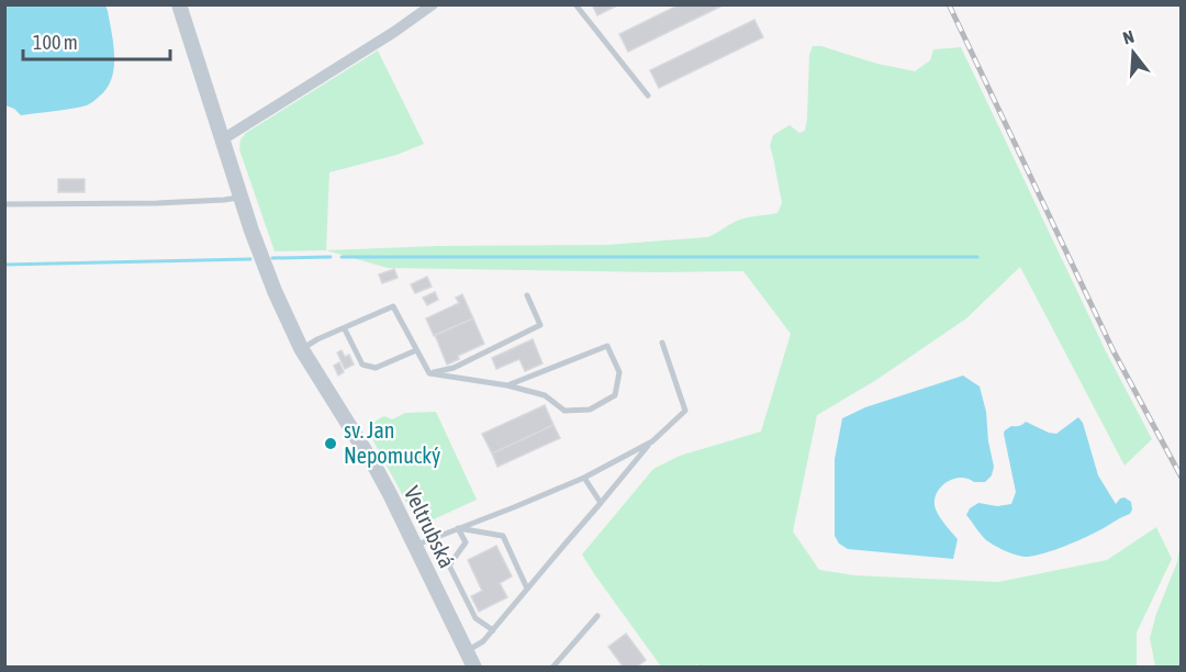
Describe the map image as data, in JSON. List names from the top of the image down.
{
  "streets": {
    "street": ["Veltrubská"]
  },
  "places": ["sv. Jan Nepomucký"],
  "scale_bar": "100 m",
  "north": "top"
}
